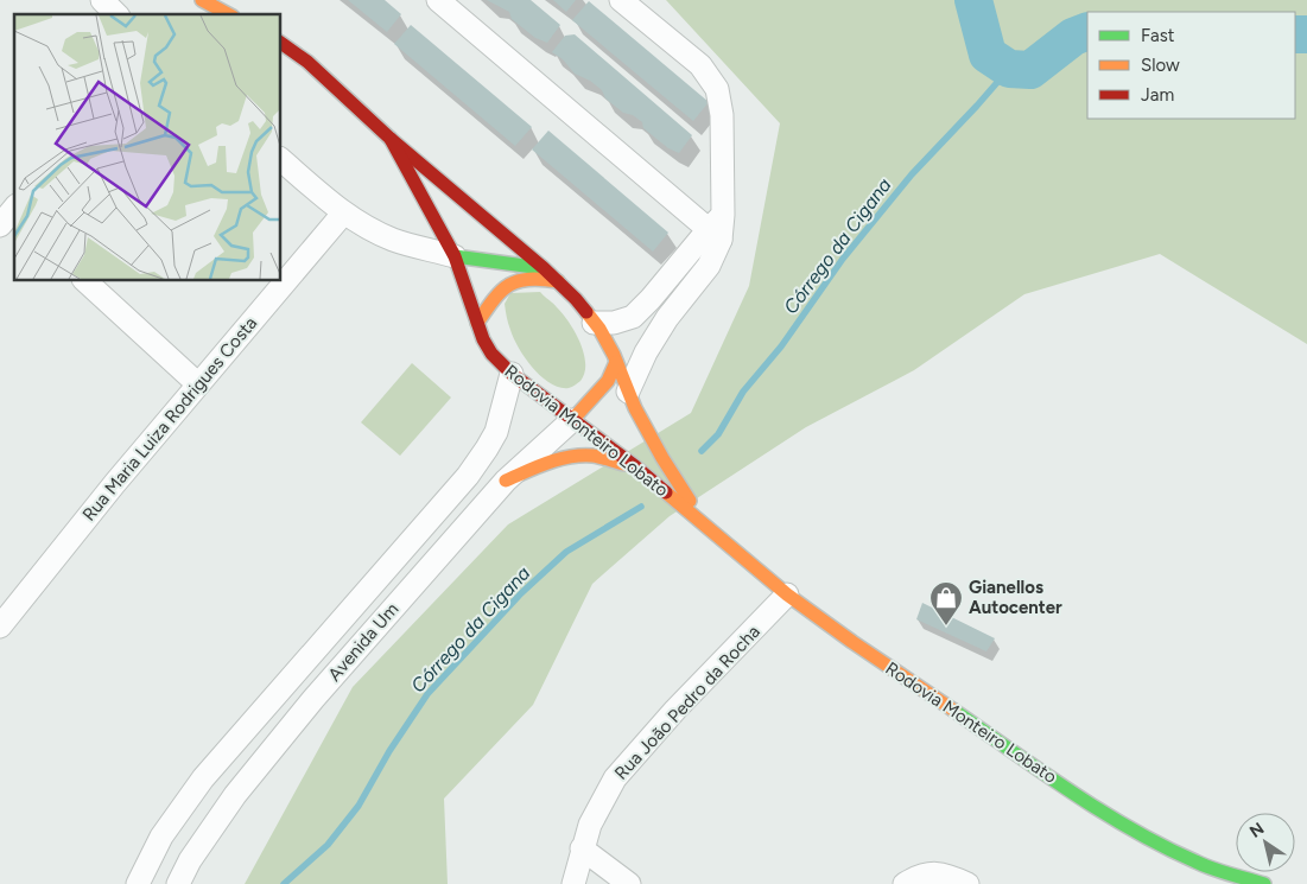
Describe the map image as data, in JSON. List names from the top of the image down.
{
  "streets": {
    "main road": ["Rodovia Monteiro Lobato"],
    "street": ["Rua Maria Luiza Rodrigues Costa", "Avenida Um", "Rua João Pedro da Rocha"]
  },
  "crossings": [
    ["Rodovia Monteiro Lobato", "Avenida Um"],
    ["Rodovia Monteiro Lobato", "Rua João Pedro da Rocha"]
  ],
  "water": ["Córrego da Cigana"],
  "places": {
    "shop": ["Gianellos Autocenter"]
  },
  "legend": ["Fast", "Slow", "Jam"],
  "north": "top left"
}
